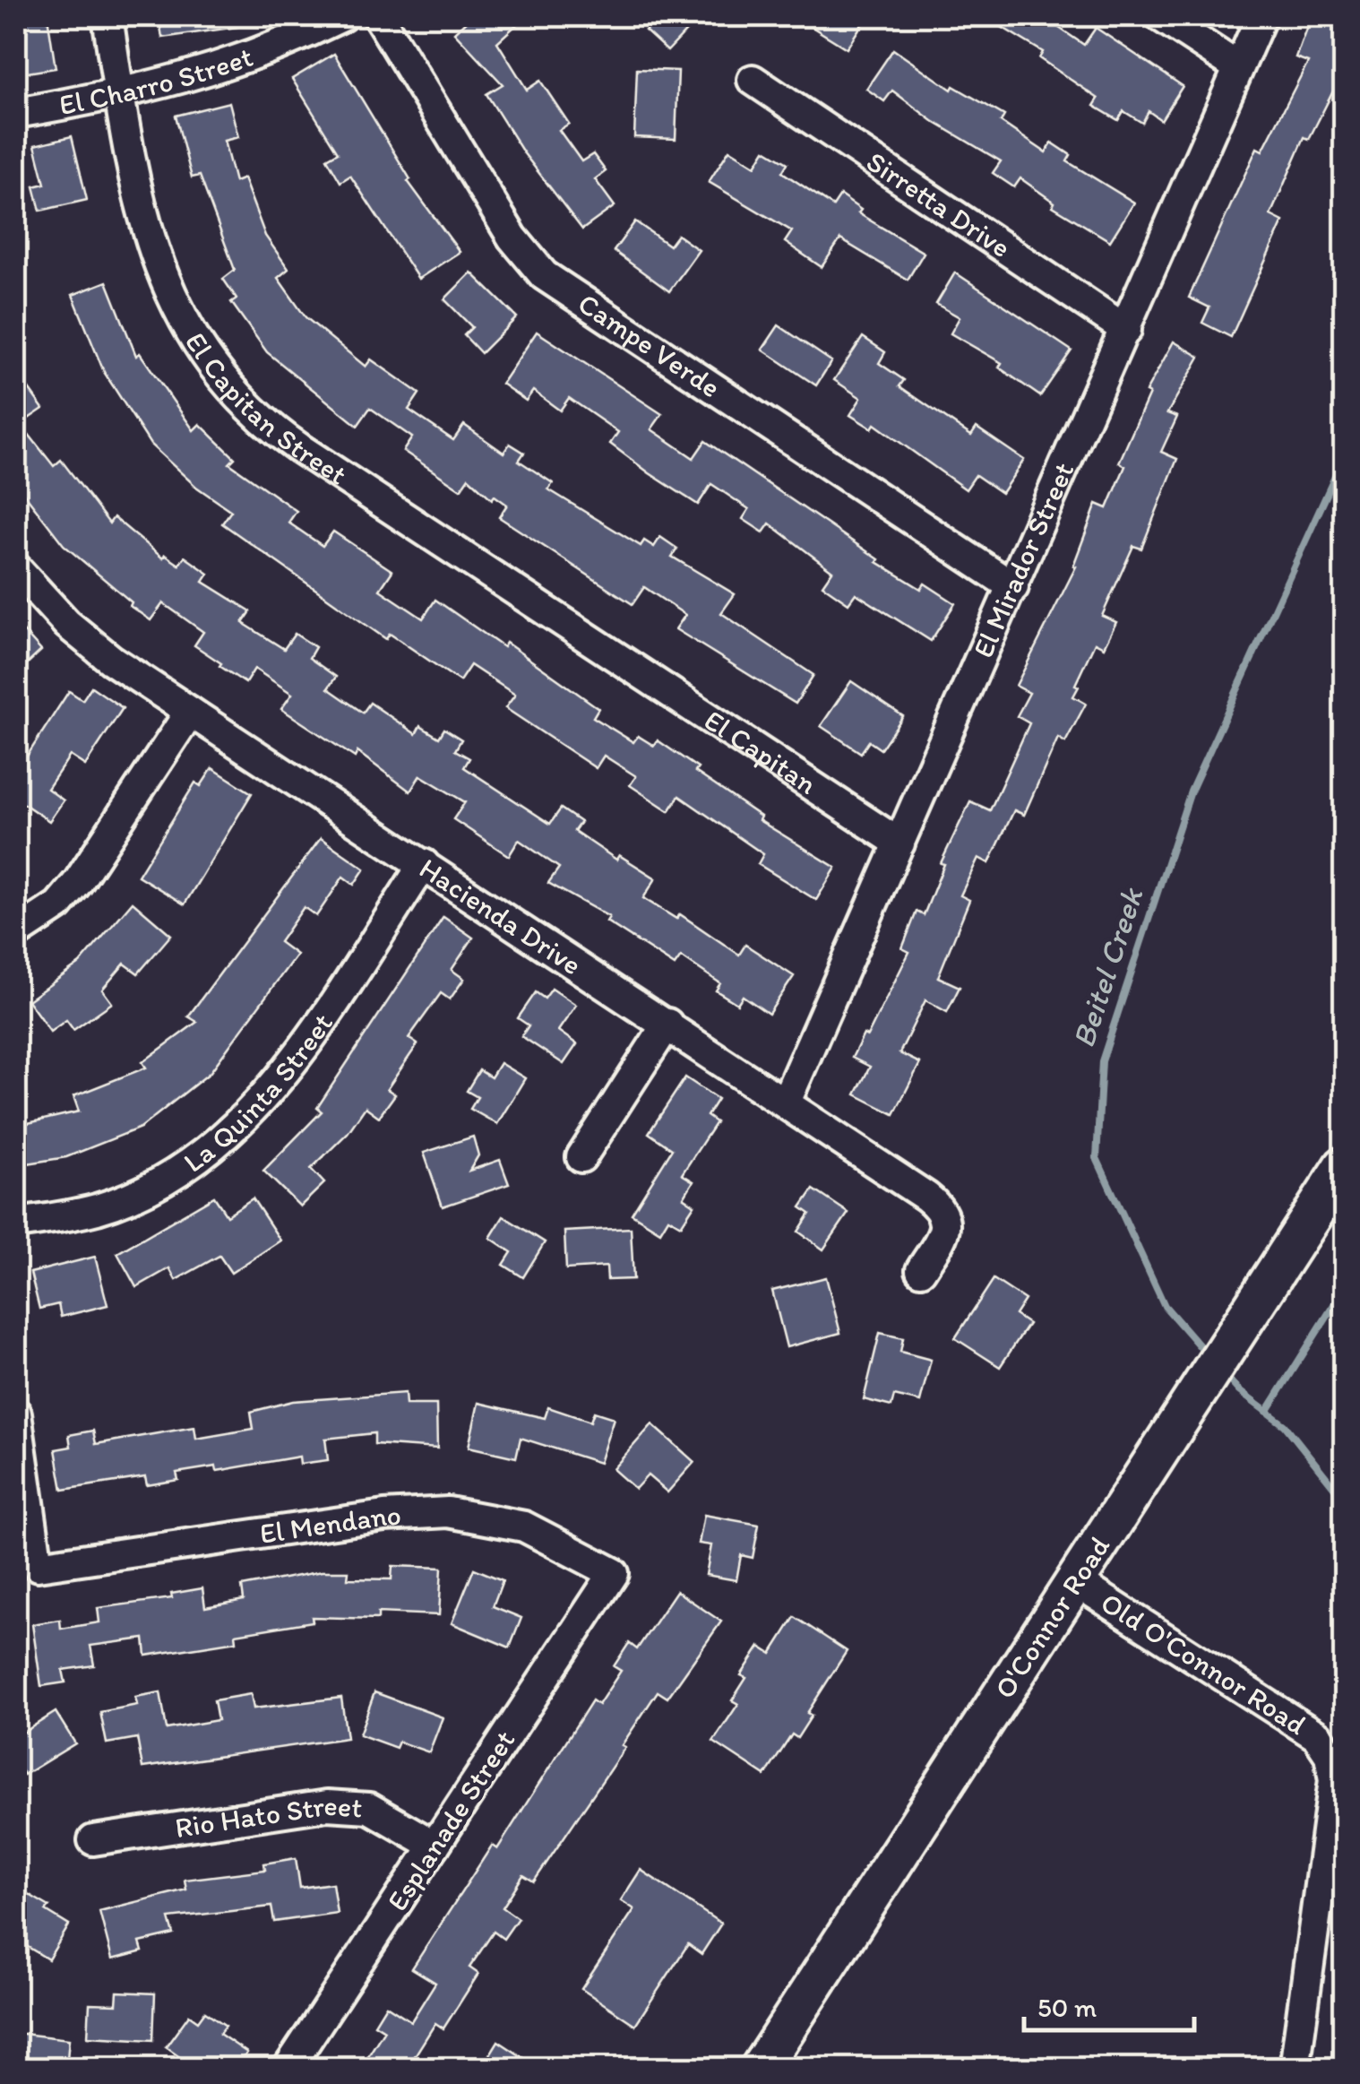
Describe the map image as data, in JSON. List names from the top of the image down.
{
  "streets": {
    "main road": ["O'Connor Road"],
    "street": [
      "El Charro Street",
      "Sirretta Drive",
      "Campe Verde",
      "El Capitan Street",
      "El Mirador Street",
      "El Capitan",
      "Hacienda Drive",
      "La Quinta Street",
      "El Mendano",
      "Old O'Connor Road",
      "Rio Hato Street",
      "Esplanade Street"
    ]
  },
  "crossings": [
    ["El Charro Street", "El Capitan Street"],
    ["Sirretta Drive", "El Mirador Street"],
    ["Campe Verde", "El Mirador Street"],
    ["El Capitan Street", "El Capitan"],
    ["El Mirador Street", "El Capitan"],
    ["El Mirador Street", "Hacienda Drive"],
    ["Hacienda Drive", "La Quinta Street"],
    ["El Mendano", "Esplanade Street"],
    ["O'Connor Road", "Old O'Connor Road"],
    ["Rio Hato Street", "Esplanade Street"]
  ],
  "water": ["Beitel Creek"],
  "scale_bar": "50 m"
}
